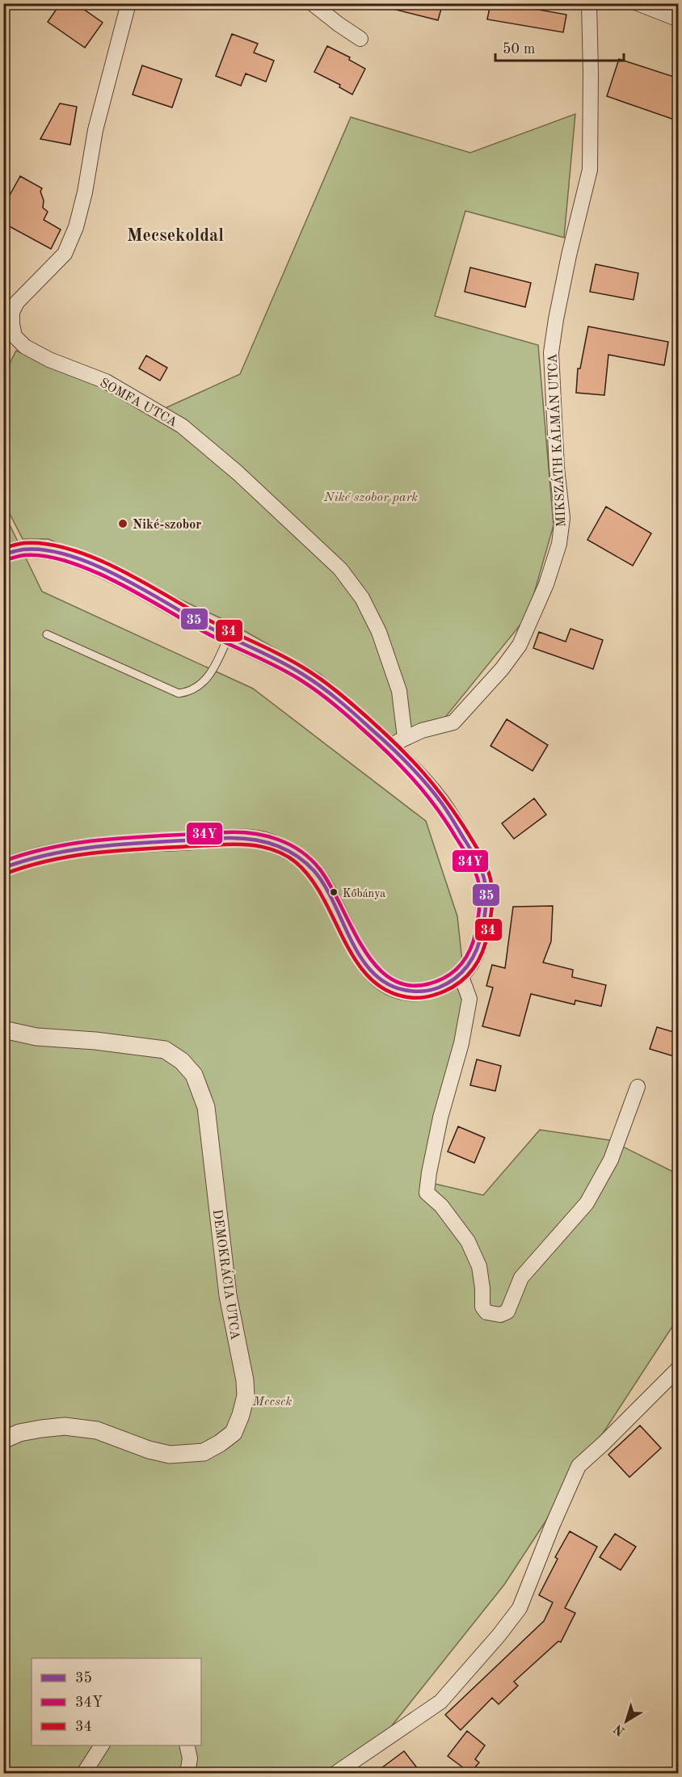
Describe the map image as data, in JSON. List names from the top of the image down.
{
  "streets": {
    "street": ["SOMFA UTCA", "MIKSZÁTH KÁLMÁN UTCA", "DEMOKRÁCIA UTCA"]
  },
  "crossings": [
    ["SOMFA UTCA", "MIKSZÁTH KÁLMÁN UTCA"]
  ],
  "districts": ["Mecsekoldal"],
  "parks": ["Niké szobor park", "Mecsek"],
  "places": ["Niké-szobor", "Kőbánya"],
  "lines": ["transit line 34", "transit line 35", "transit line 34Y"],
  "legend": ["35", "34Y", "34"],
  "scale_bar": "50 m",
  "north": "bottom left"
}
